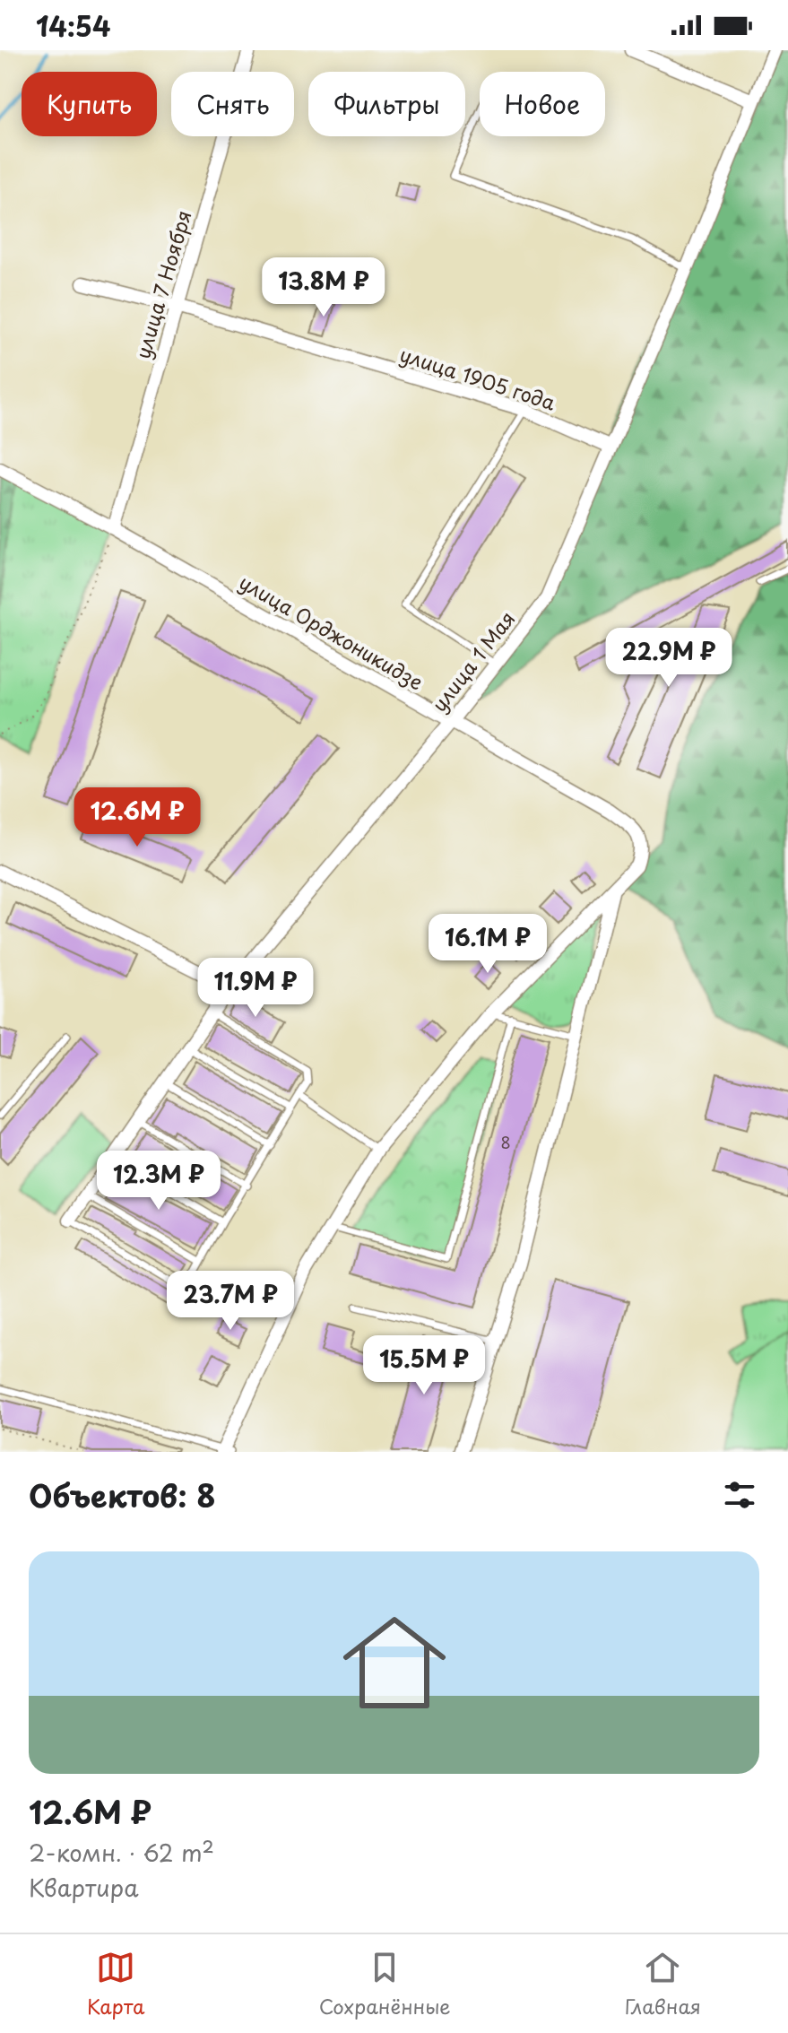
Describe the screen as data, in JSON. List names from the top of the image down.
{
  "streets": {
    "street": [
      "улица 7 Ноября",
      "улица 1905 года",
      "улица Орджоникидзе",
      "улица 1 Мая"
    ]
  },
  "crossings": [
    ["улица 7 Ноября", "улица 1905 года"],
    ["улица 7 Ноября", "улица Орджоникидзе"],
    ["улица 1905 года", "улица 1 Мая"],
    ["улица Орджоникидзе", "улица 1 Мая"]
  ],
  "house_numbers": ["8"],
  "page": {
    "status": "14:54",
    "chip": [
      "Купить",
      "Снять",
      "Фильтры",
      "Новое"
    ],
    "price": [
      "13.8M ₽",
      "22.9M ₽",
      "12.6M ₽",
      "16.1M ₽",
      "11.9M ₽",
      "12.3M ₽",
      "23.7M ₽",
      "15.5M ₽"
    ],
    "heading": "Объектов: 8",
    "list": [
      {
        "name": "12.6M ₽",
        "note": "2-комн. · 62 m² · Квартира"
      }
    ],
    "tabs": ["Карта", "Сохранённые", "Главная"]
  }
}
